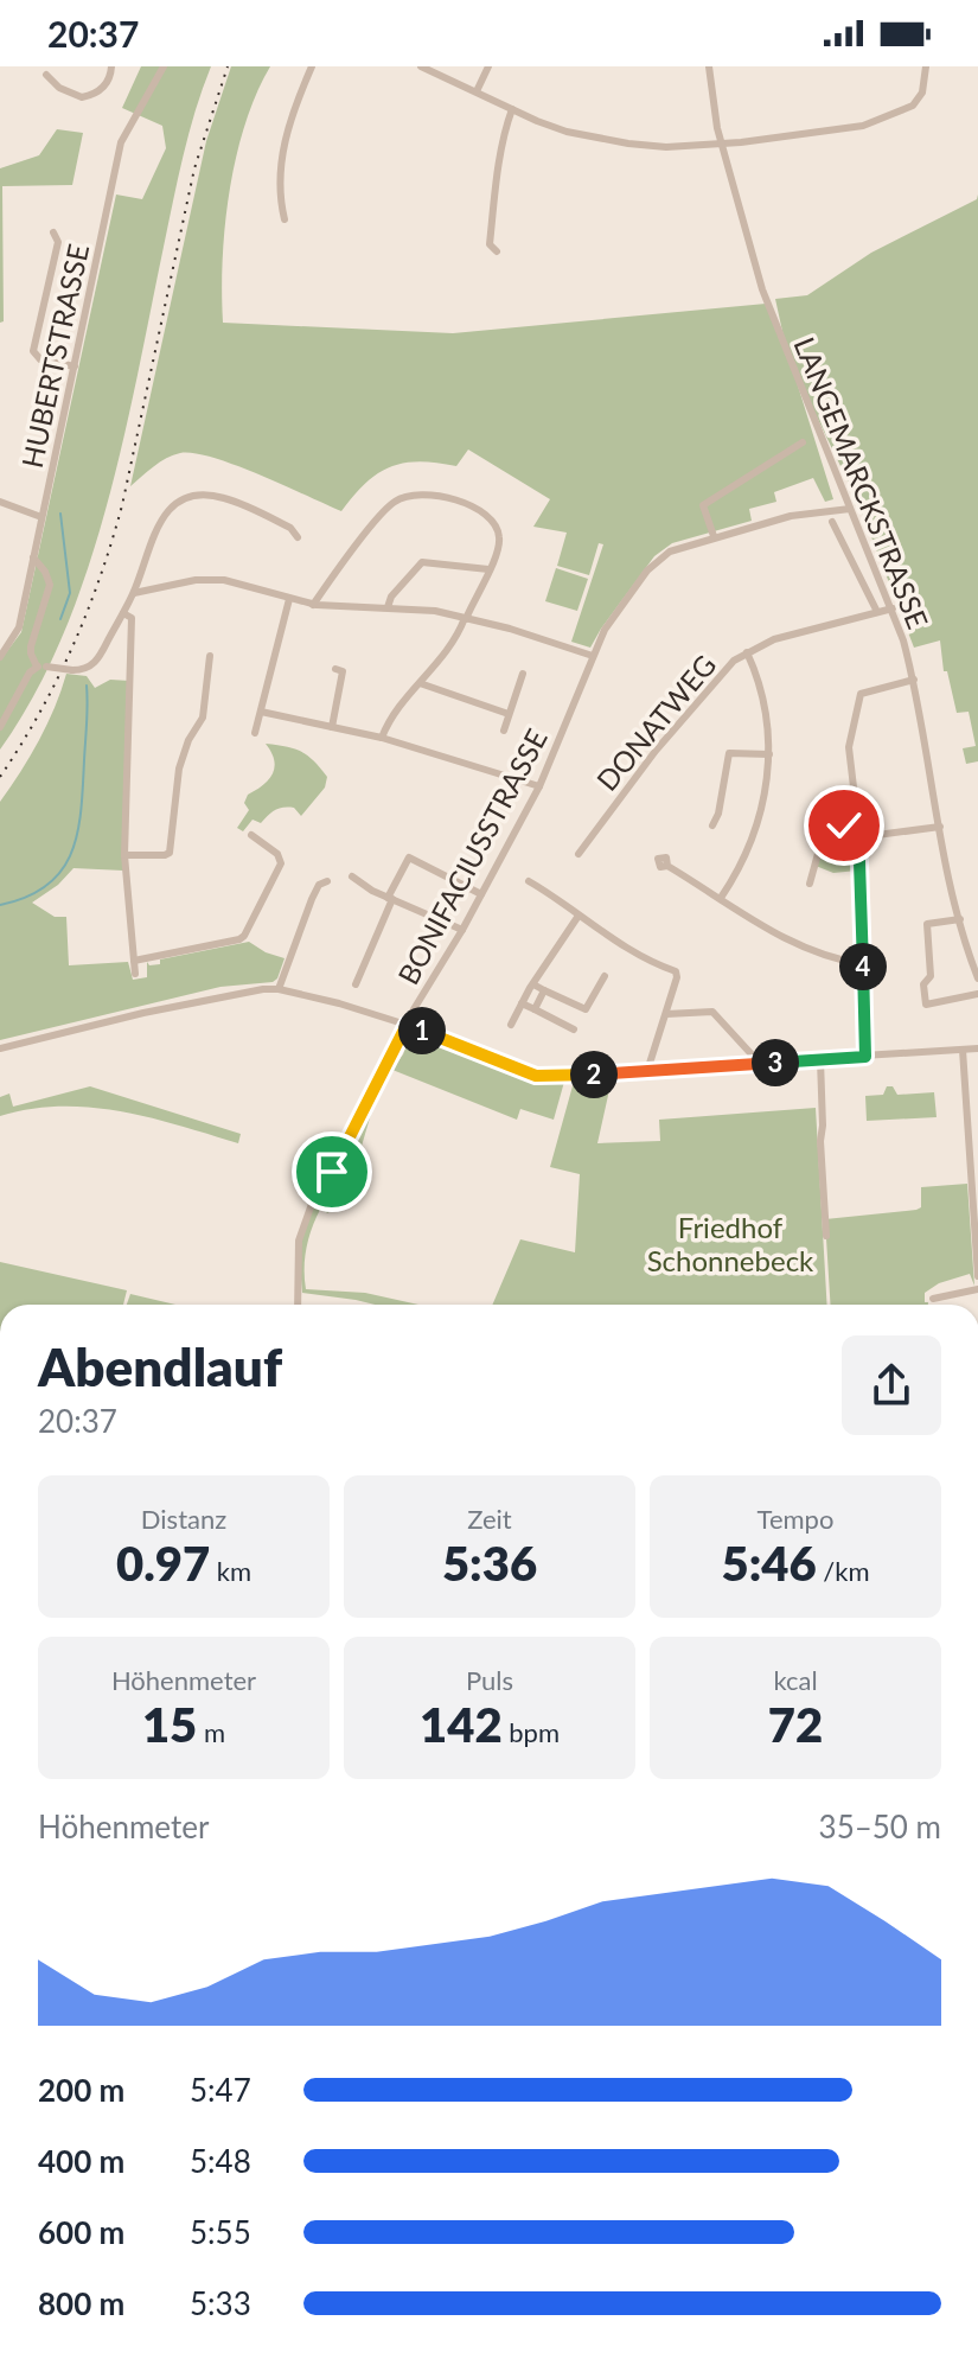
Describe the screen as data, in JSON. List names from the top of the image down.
{
  "streets": {
    "street": [
      "HUBERTSTRASSE",
      "LANGEMARCKSTRASSE",
      "DONATWEG",
      "BONIFACIUSSTRASSE"
    ]
  },
  "crossings": [
    ["LANGEMARCKSTRASSE", "DONATWEG"],
    ["LANGEMARCKSTRASSE", "BONIFACIUSSTRASSE"]
  ],
  "parks": ["Friedhof Schonnebeck"],
  "page": {
    "status": "20:37",
    "pins": [
      "4",
      "1",
      "3",
      "2"
    ],
    "heading": ["Abendlauf", "20:37"],
    "stats": [
      ["Distanz", "0.97 km"],
      ["Zeit", "5:36"],
      ["Tempo", "5:46 /km"],
      ["Höhenmeter", "15 m"],
      ["Puls", "142 bpm"],
      ["kcal", "72"]
    ],
    "chart": ["Höhenmeter", "35–50 m"],
    "list": [
      {
        "name": "200 m",
        "note": "5:47"
      },
      {
        "name": "400 m",
        "note": "5:48"
      },
      {
        "name": "600 m",
        "note": "5:55"
      },
      {
        "name": "800 m",
        "note": "5:33"
      }
    ]
  }
}
